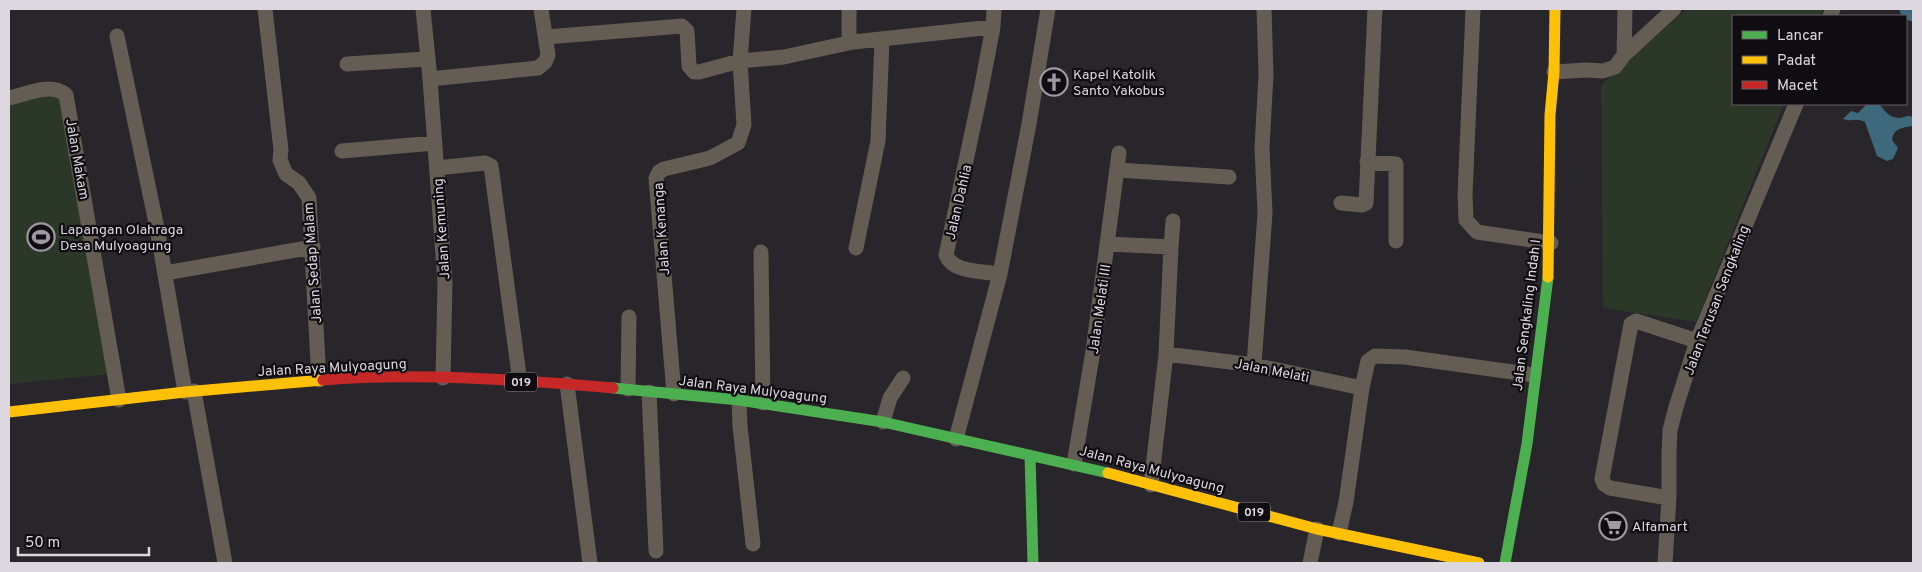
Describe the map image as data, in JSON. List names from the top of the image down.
{
  "streets": {
    "main road": ["Jalan Sengkaling Indah I", "Jalan Raya Mulyoagung", "019"],
    "street": [
      "Jalan Makam",
      "Jalan Dahlia",
      "Jalan Kemuning",
      "Jalan Kenanga",
      "Jalan Sedap Malam",
      "Jalan Terusan Sengkaling",
      "Jalan Melati III",
      "Jalan Melati"
    ]
  },
  "crossings": [
    ["Jalan Makam", "Jalan Raya Mulyoagung"],
    ["Jalan Kemuning", "Jalan Raya Mulyoagung"],
    ["Jalan Kenanga", "Jalan Raya Mulyoagung"],
    ["Jalan Sedap Malam", "Jalan Raya Mulyoagung"],
    ["Jalan Melati III", "Jalan Raya Mulyoagung"]
  ],
  "places": {
    "church": ["Kapel Katolik Santo Yakobus"],
    "sports": ["Lapangan Olahraga Desa Mulyoagung"],
    "supermarket": ["Alfamart"]
  },
  "legend": ["Lancar", "Padat", "Macet"],
  "scale_bar": "50 m"
}
